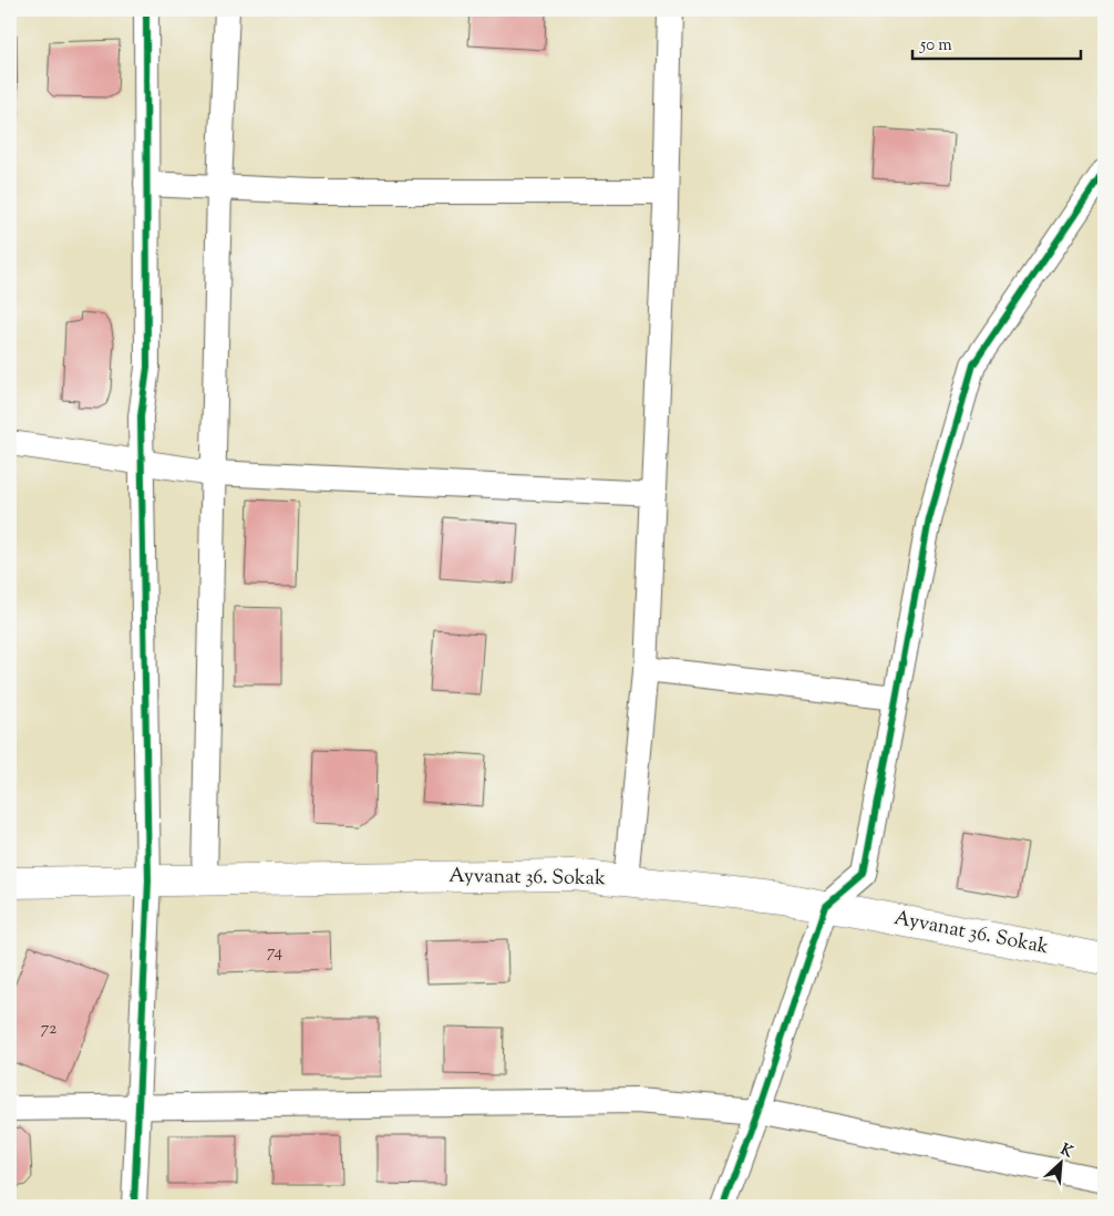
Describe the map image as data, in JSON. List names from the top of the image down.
{
  "streets": {
    "street": ["Ayvanat 36. Sokak"]
  },
  "house_numbers": ["74", "72"],
  "scale_bar": "50 m",
  "north": "top right"
}
